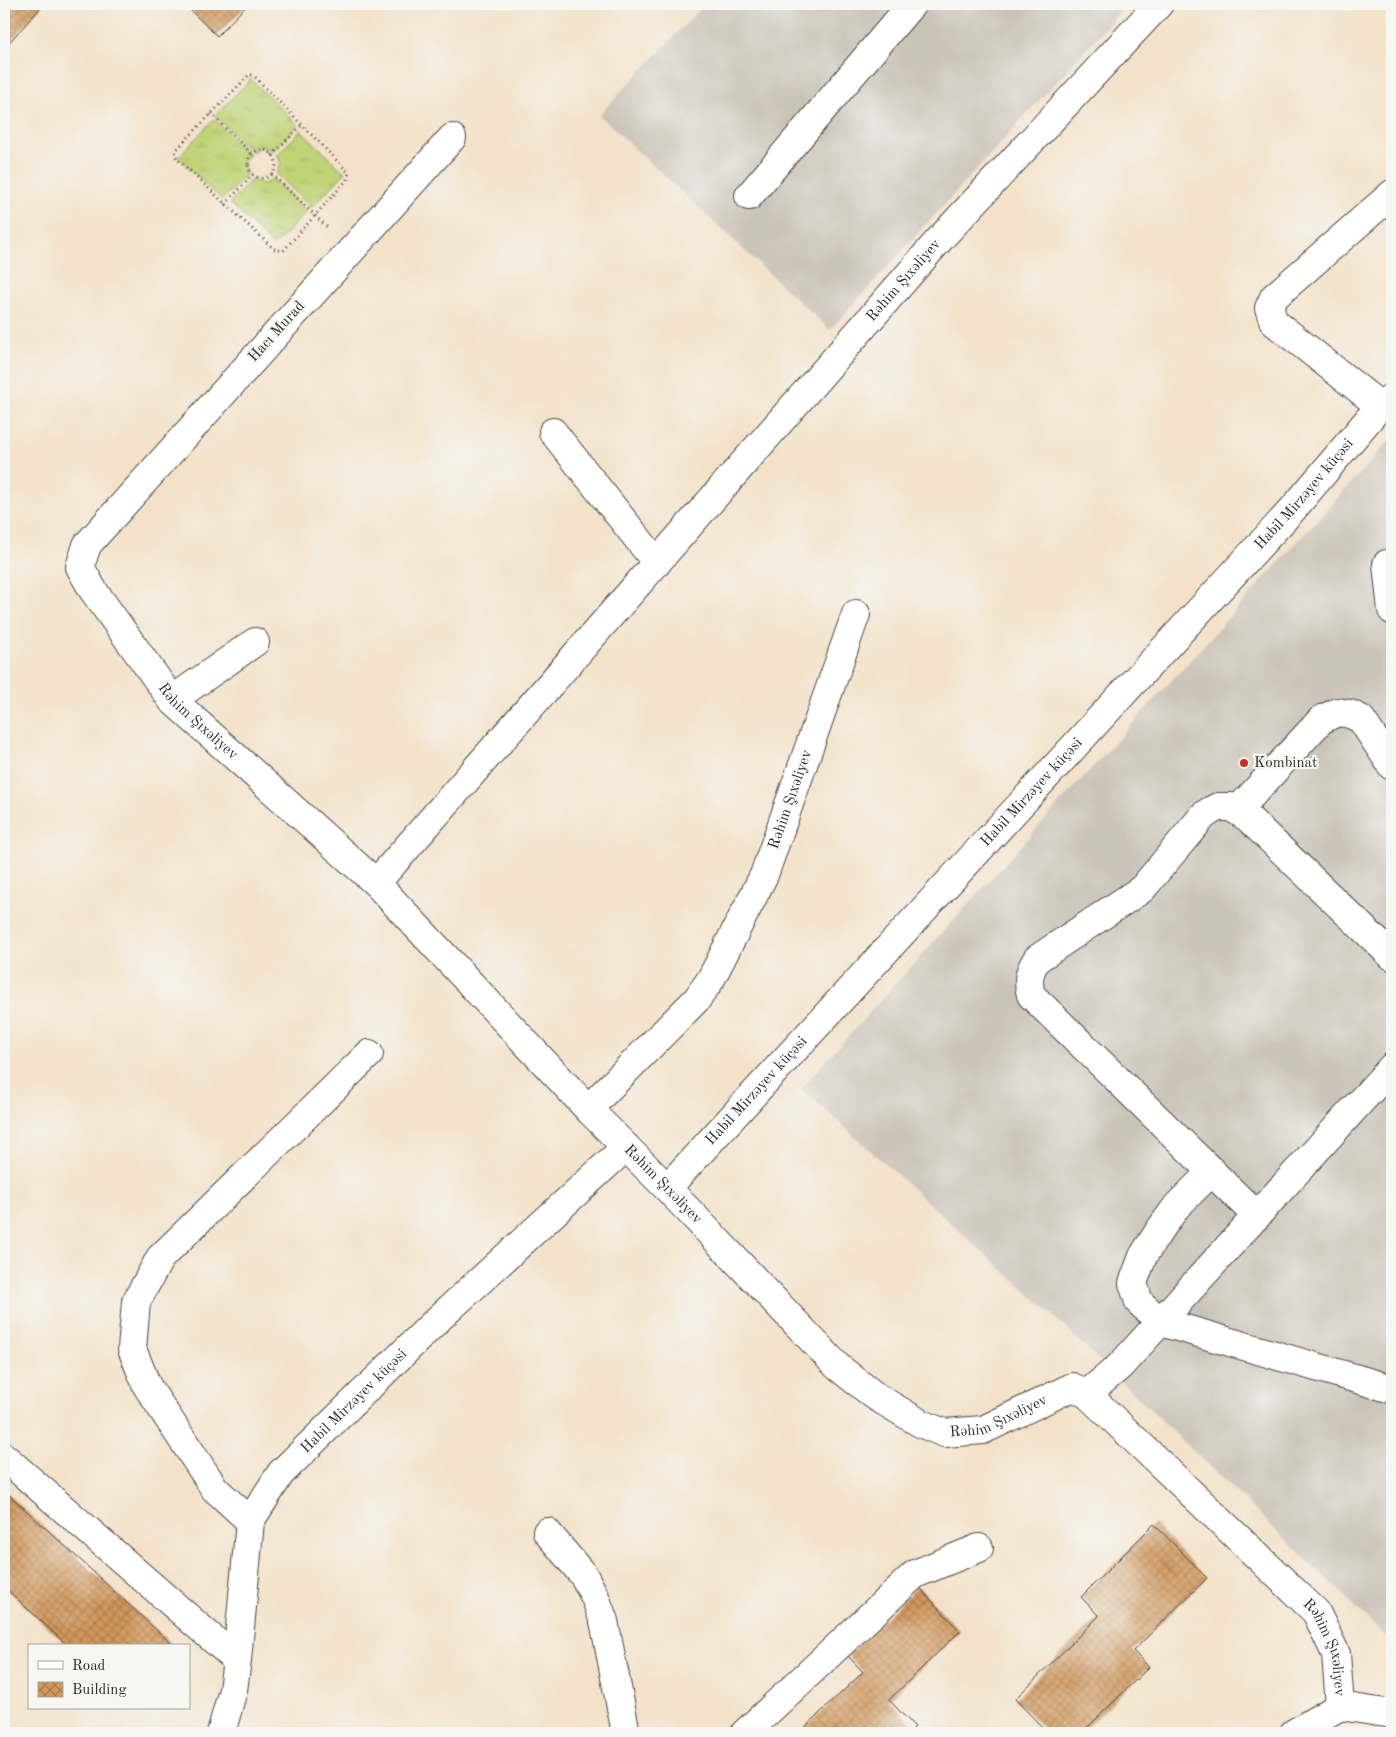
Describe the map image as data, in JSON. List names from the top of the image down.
{
  "streets": {
    "street": ["Rəhim Şıxəliyev", "Hacı Murad", "Habil Mirzəyev küçəsi"]
  },
  "crossings": [
    ["Rəhim Şıxəliyev", "Hacı Murad"],
    ["Rəhim Şıxəliyev", "Habil Mirzəyev küçəsi"]
  ],
  "places": ["Kombinat"],
  "legend": ["Road", "Building"]
}
